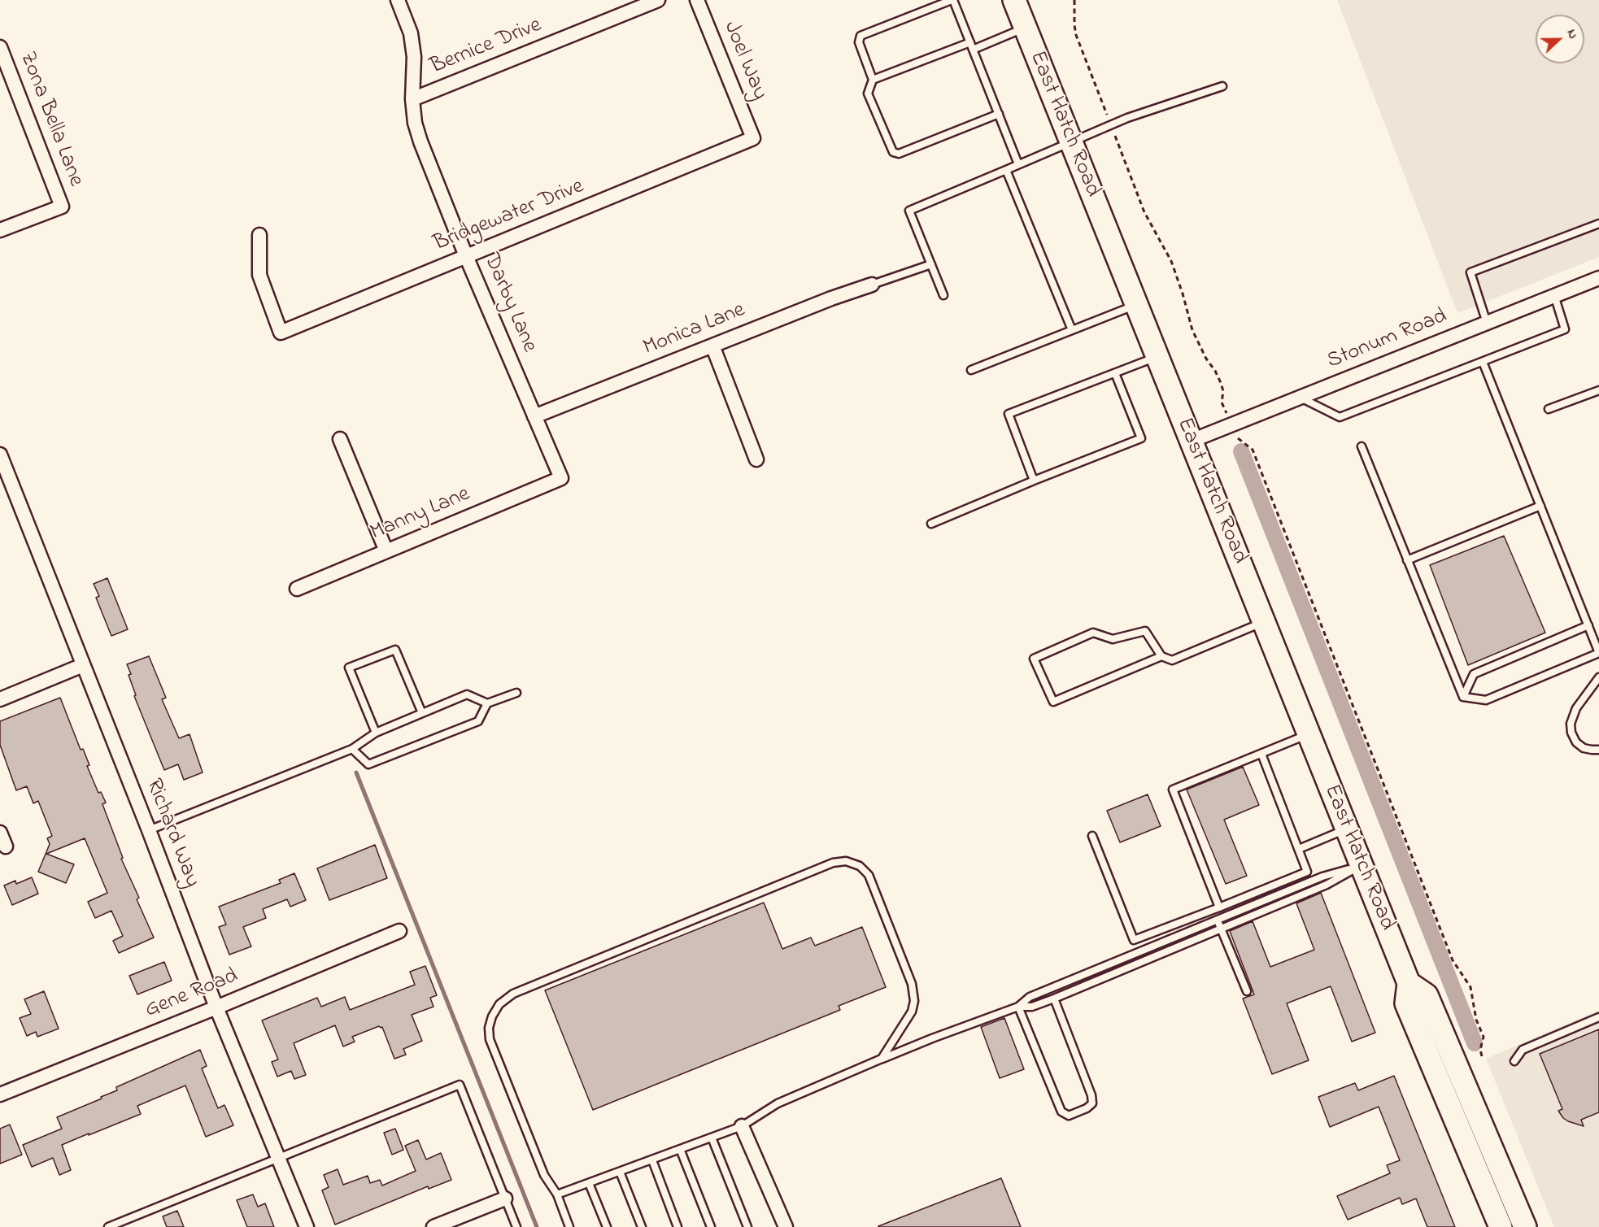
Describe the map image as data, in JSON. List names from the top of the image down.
{
  "streets": {
    "main road": ["East Hatch Road"],
    "street": [
      "Bernice Drive",
      "Joel Way",
      "Zona Bella Lane",
      "Bridgewater Drive",
      "Darby Lane",
      "Monica Lane",
      "Stonum Road",
      "Manny Lane",
      "Richard Way",
      "Gene Road"
    ]
  },
  "crossings": [
    ["Bernice Drive", "Darby Lane"],
    ["Joel Way", "Bridgewater Drive"],
    ["East Hatch Road", "Stonum Road"],
    ["Bridgewater Drive", "Darby Lane"],
    ["Darby Lane", "Monica Lane"],
    ["Darby Lane", "Manny Lane"],
    ["Richard Way", "Gene Road"]
  ],
  "north": "right"
}
